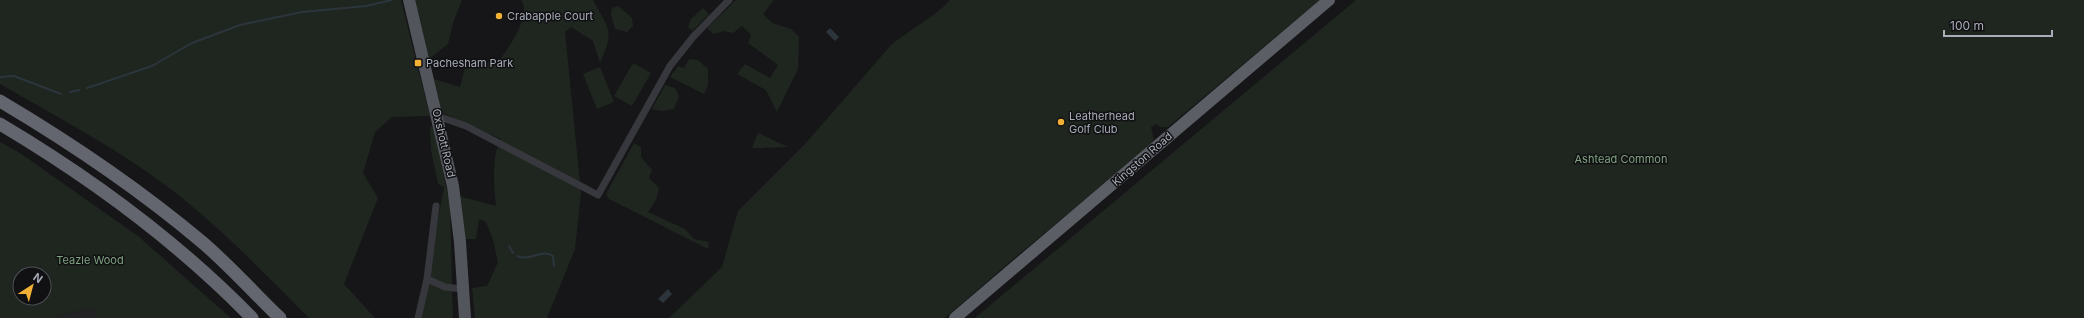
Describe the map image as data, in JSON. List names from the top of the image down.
{
  "streets": {
    "highway": ["Kingston Road"],
    "main road": ["Oxshott Road"]
  },
  "parks": ["Ashtead Common", "Teazle Wood"],
  "places": {
    "other": ["Crabapple Court", "Leatherhead Golf Club"],
    "transit": ["Pachesham Park"]
  },
  "scale_bar": "100 m",
  "north": "top right"
}
